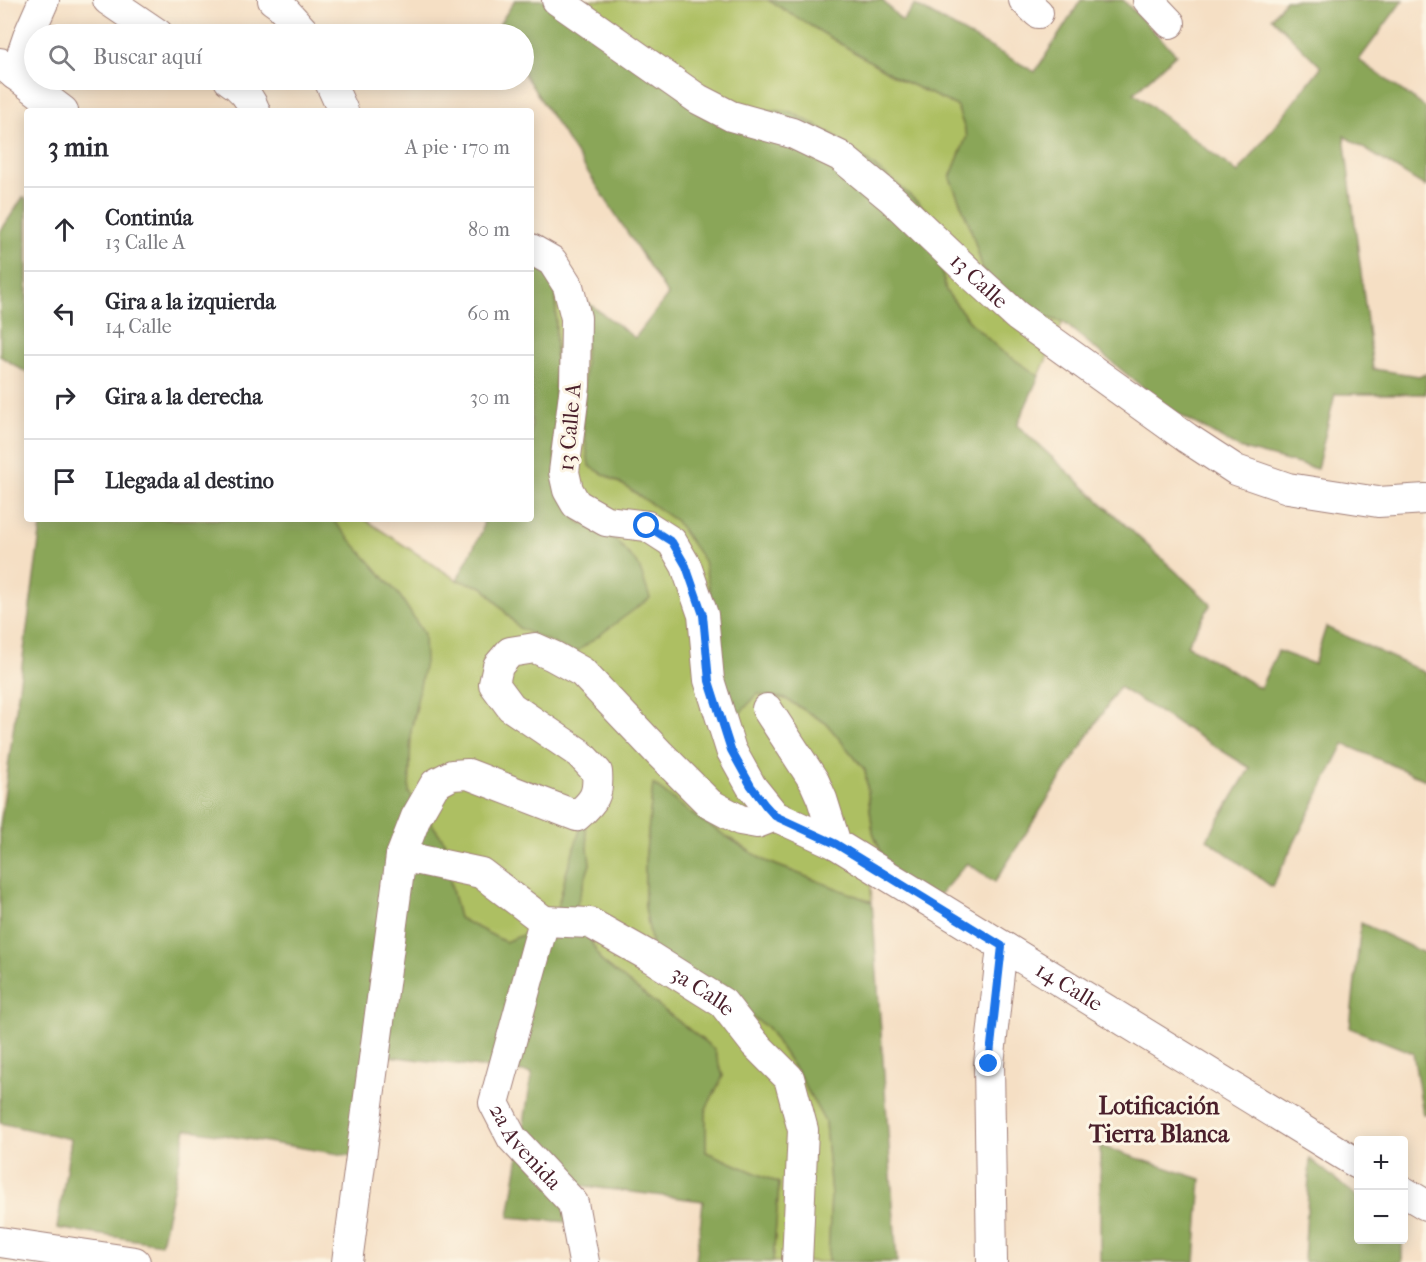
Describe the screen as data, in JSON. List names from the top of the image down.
{
  "streets": {
    "street": [
      "13 Calle",
      "13 Calle A",
      "14 Calle",
      "3a Calle",
      "2a Avenida"
    ]
  },
  "crossings": [
    ["13 Calle A", "14 Calle"],
    ["3a Calle", "2a Avenida"]
  ],
  "districts": ["Lotificación Tierra Blanca"],
  "page": {
    "search": "Buscar aquí",
    "heading": ["3 min", "A pie · 170 m"],
    "list": [
      ["Continúa", "13 Calle A", "80 m"],
      ["Gira a la izquierda", "14 Calle", "60 m"],
      ["Gira a la derecha", "30 m"],
      "Llegada al destino"
    ],
    "map_buttons": ["+", "−"]
  }
}
